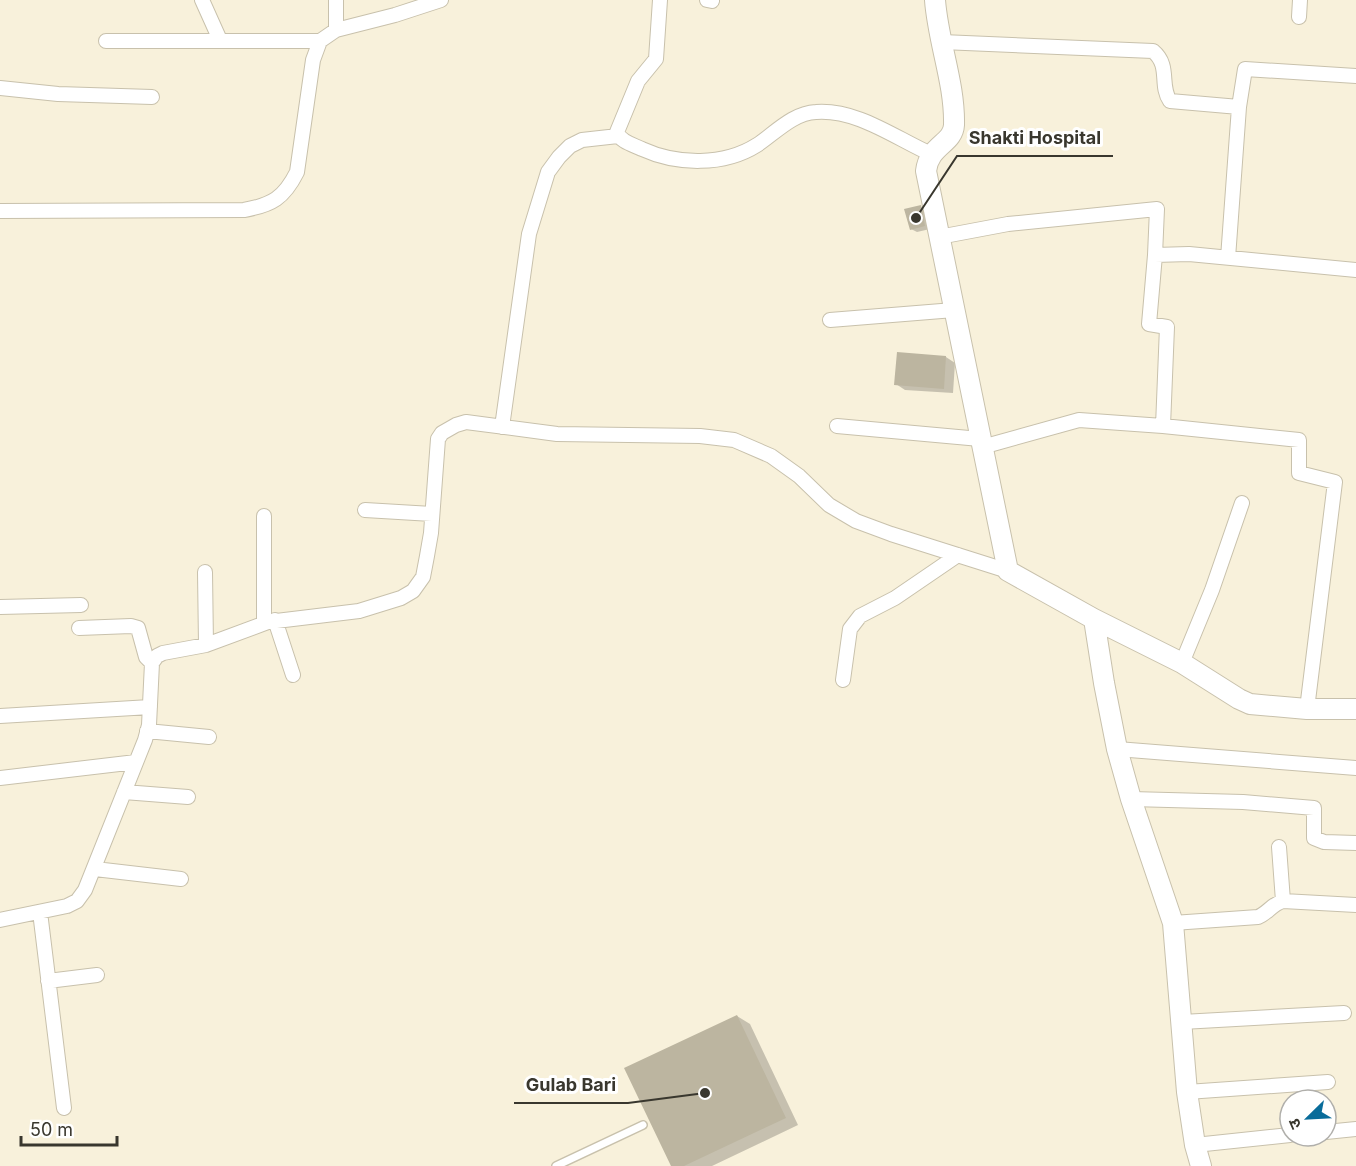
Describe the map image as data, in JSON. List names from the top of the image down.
{
  "places": ["Shakti Hospital", "Gulab Bari"],
  "scale_bar": "50 m",
  "north": "bottom left"
}
